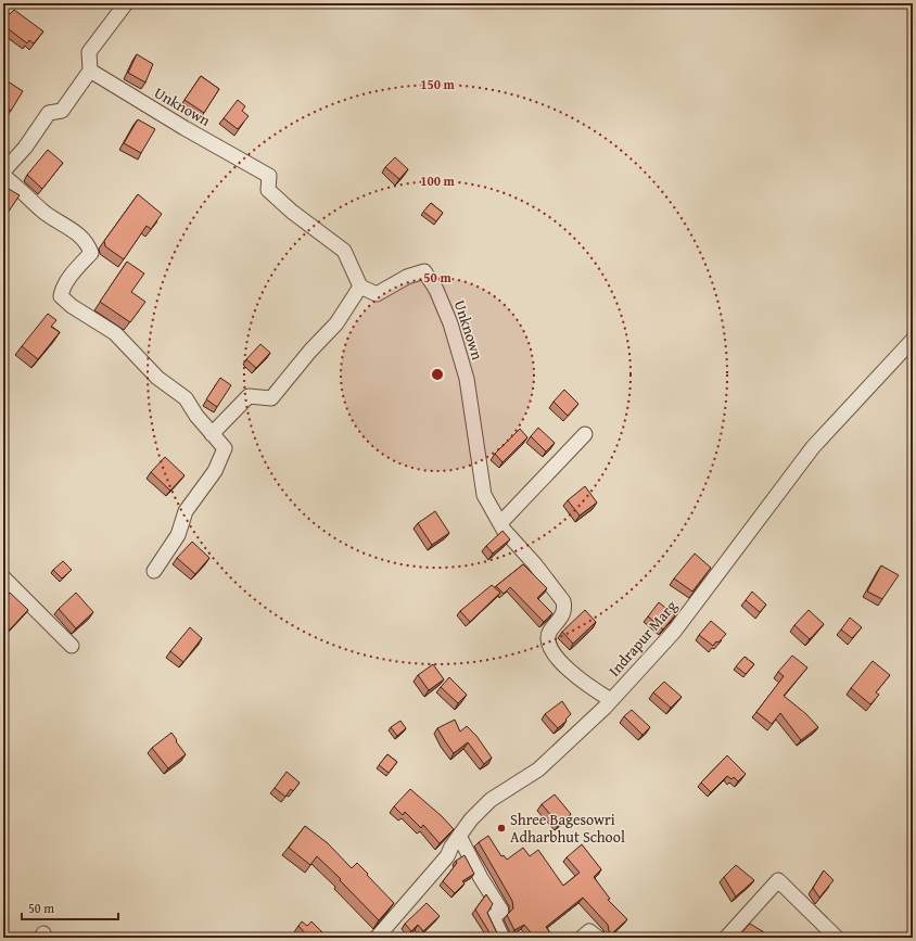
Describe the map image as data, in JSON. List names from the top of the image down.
{
  "streets": {
    "street": ["Unknown", "Indrapur Marg"]
  },
  "crossings": [
    ["Unknown", "Indrapur Marg"]
  ],
  "places": ["Shree Bagesowri Adharbhut School"],
  "scale_bar": "50 m",
  "rings": ["150 m", "100 m", "50 m"]
}
